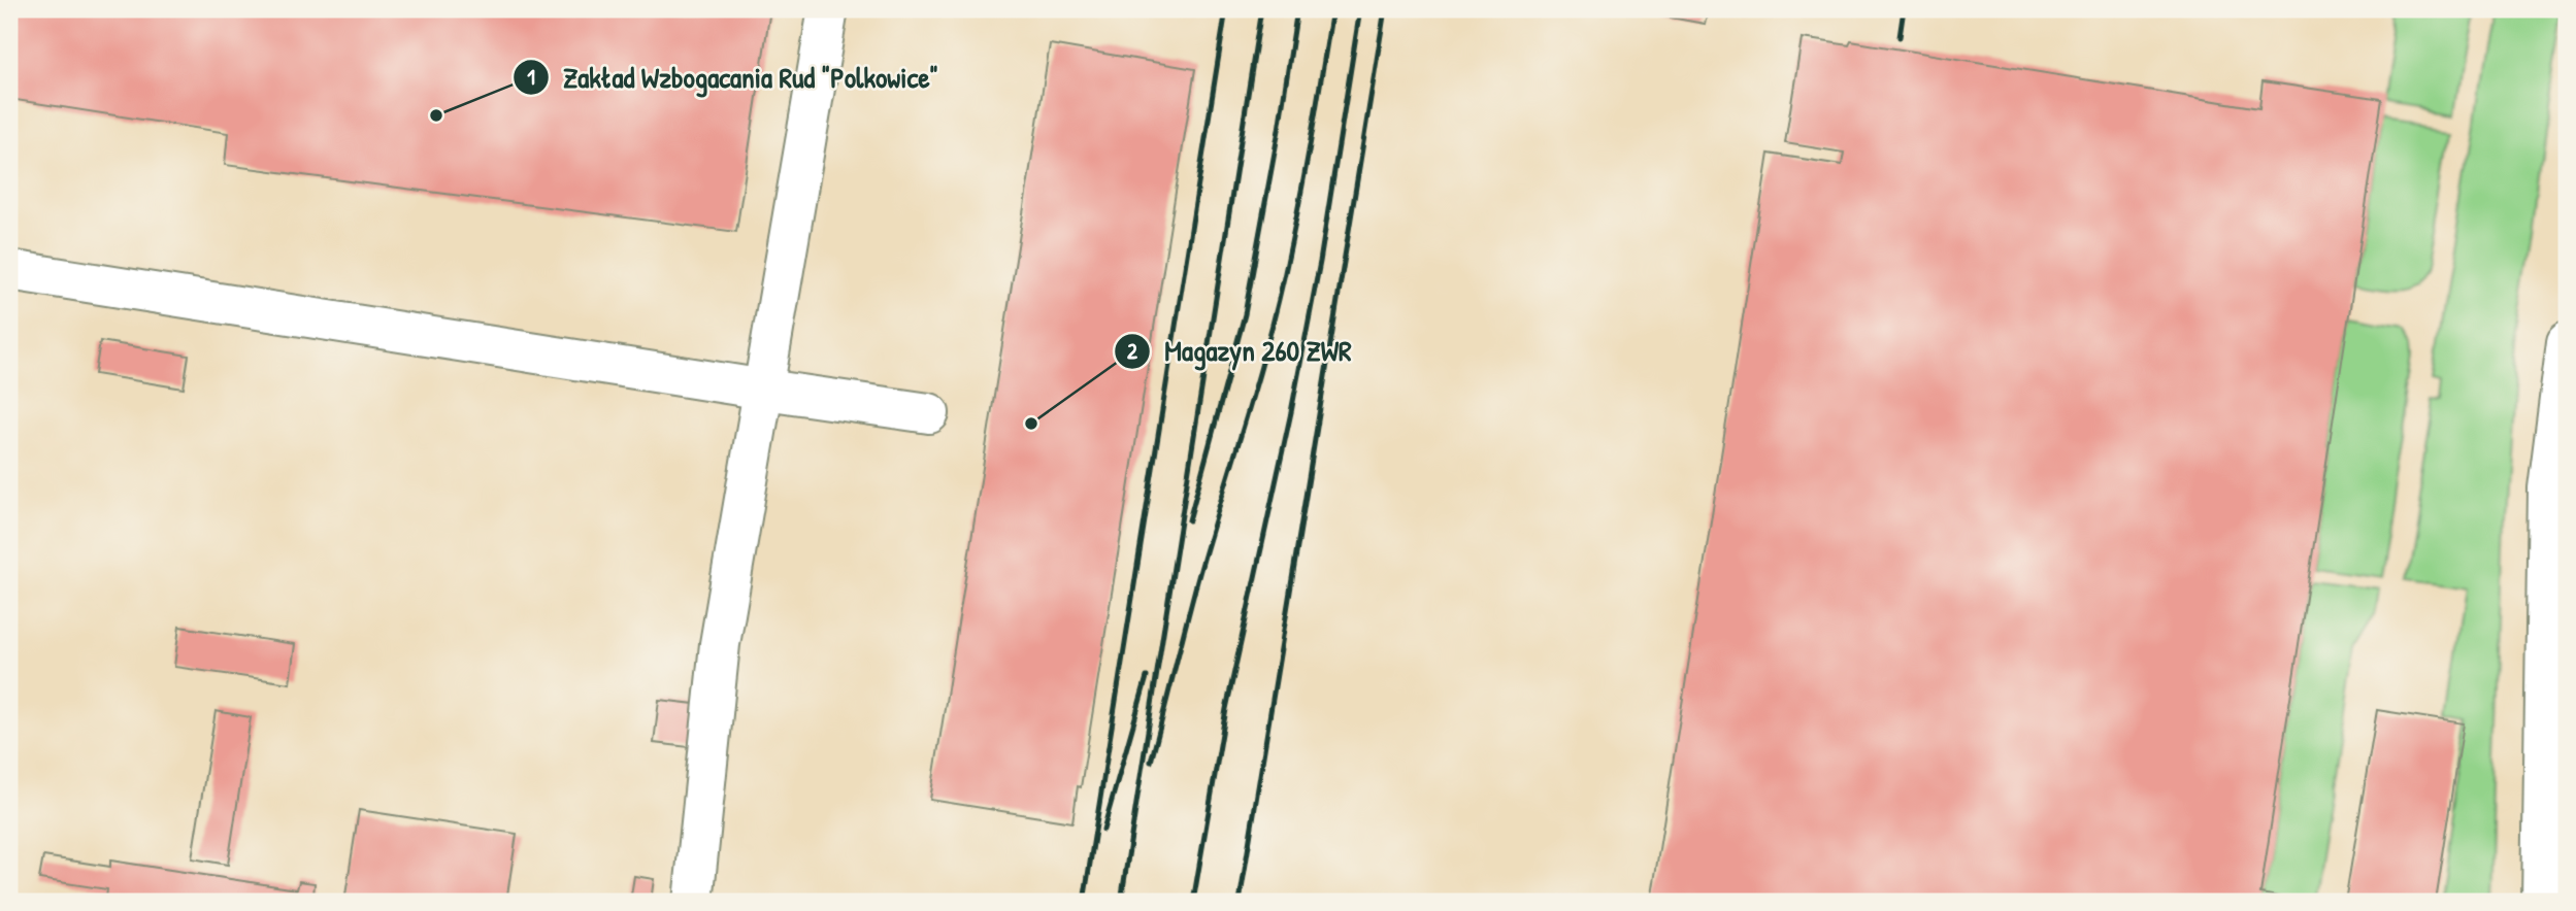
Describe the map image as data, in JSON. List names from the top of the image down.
{
  "places": ["Zakład Wzbogacania Rud \"Polkowice\"", "Magazyn 260 ZWR"]
}
